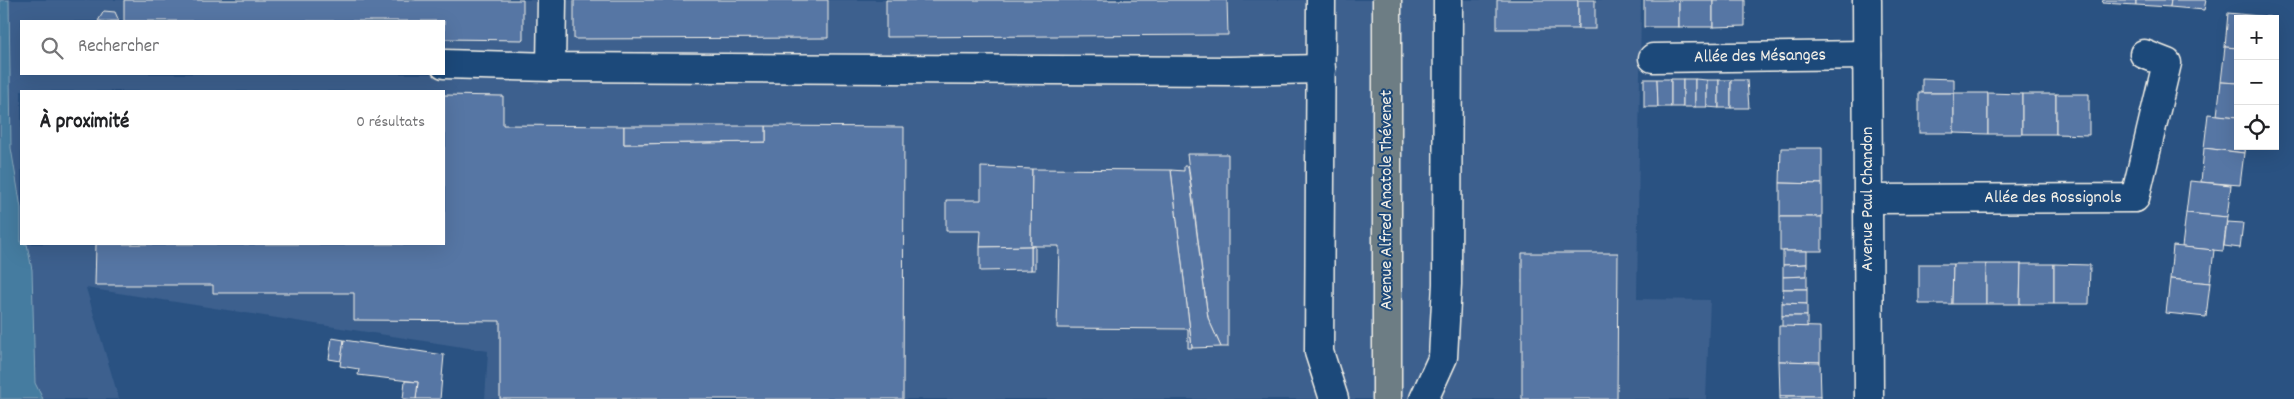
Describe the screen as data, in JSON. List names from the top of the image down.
{
  "streets": {
    "main road": ["Avenue Alfred Anatole Thévenet"],
    "street": ["Allée des Mésanges", "Allée des Rossignols", "Avenue Paul Chandon"]
  },
  "crossings": [
    ["Allée des Mésanges", "Avenue Paul Chandon"],
    ["Allée des Rossignols", "Avenue Paul Chandon"]
  ],
  "page": {
    "map_buttons": ["+", "−"],
    "search": "Rechercher",
    "heading": ["À proximité", "0 résultats"]
  }
}
